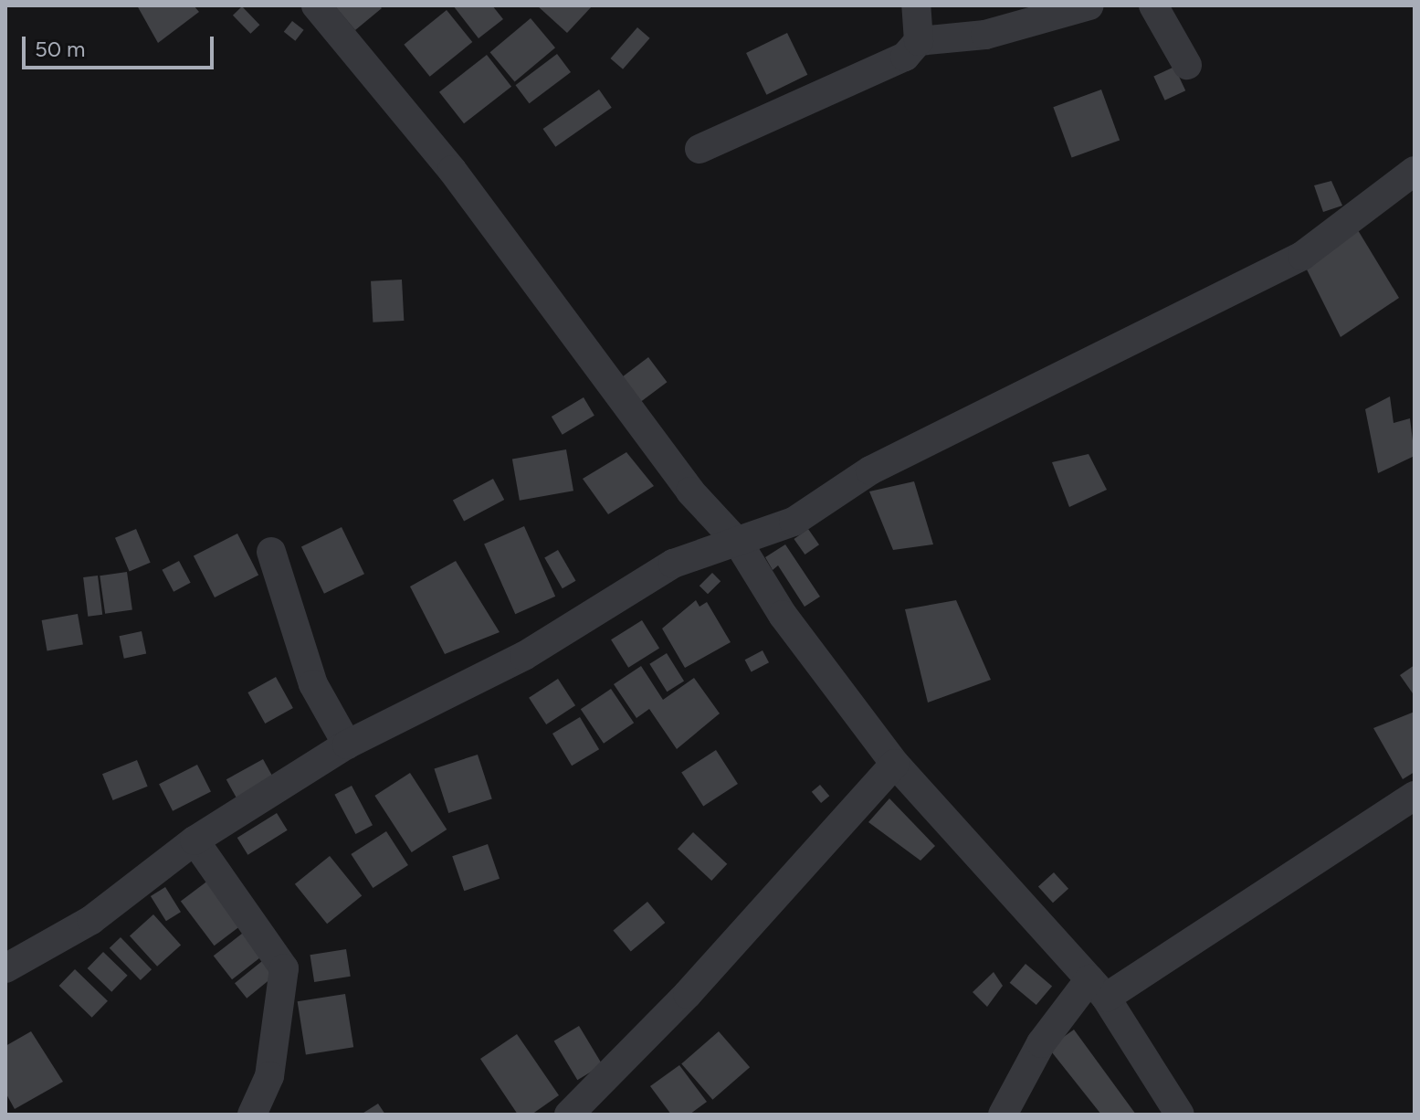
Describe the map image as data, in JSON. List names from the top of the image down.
{
  "scale_bar": "50 m"
}
